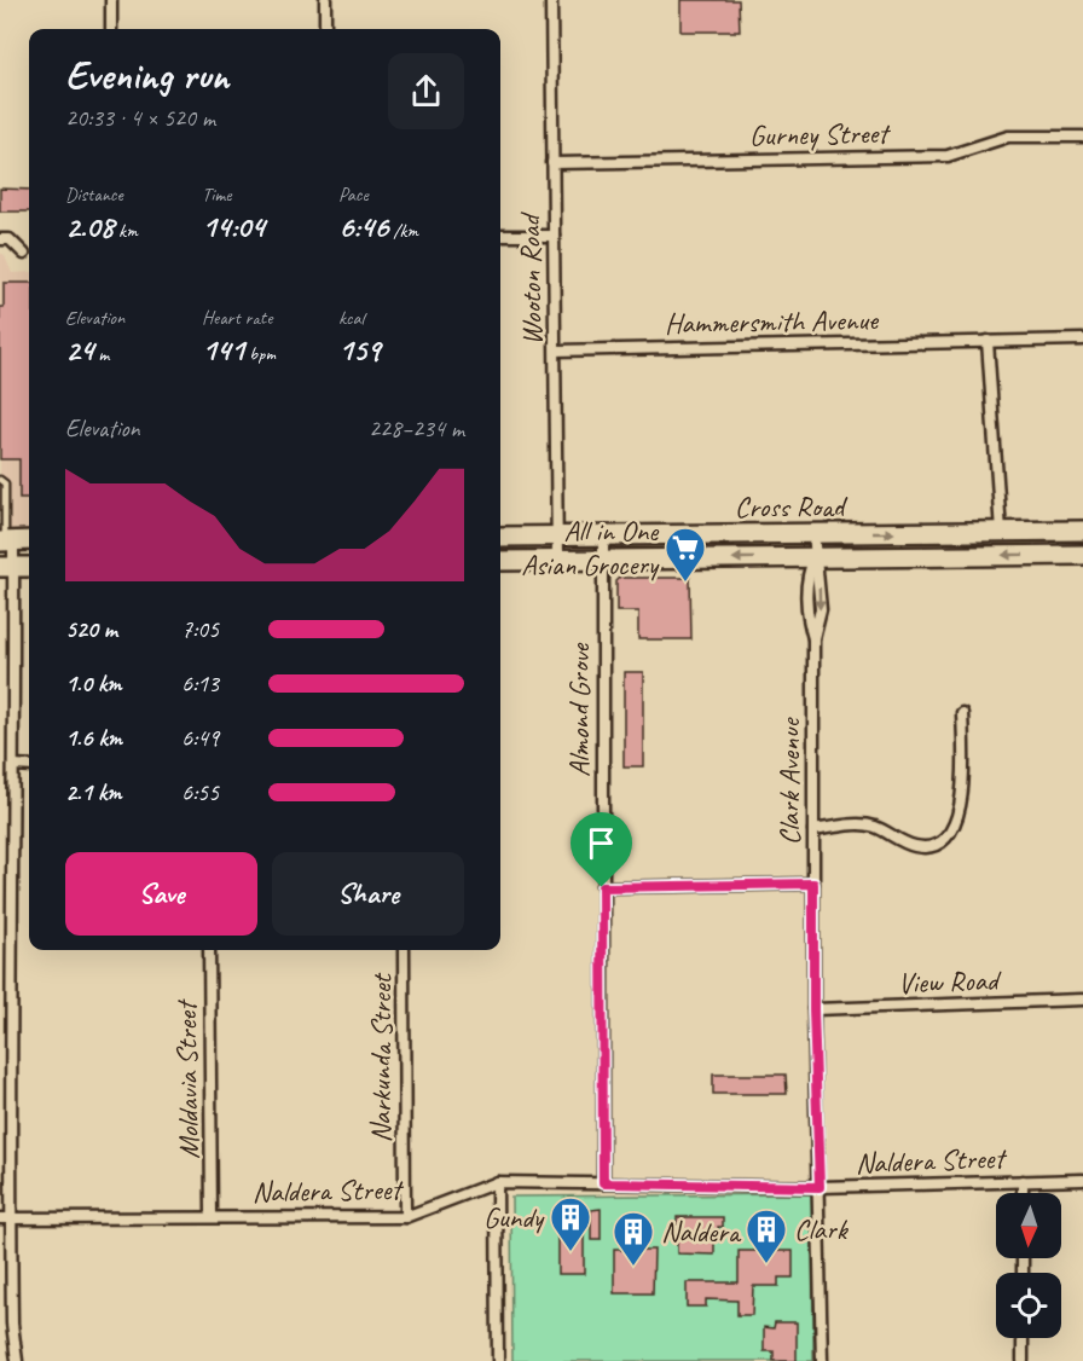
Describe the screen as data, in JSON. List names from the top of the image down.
{
  "streets": {
    "highway": ["Cross Road"],
    "street": [
      "Gurney Street",
      "Wooton Road",
      "Hammersmith Avenue",
      "Almond Grove",
      "Clark Avenue",
      "View Road",
      "Narkunda Street",
      "Moldavia Street",
      "Naldera Street"
    ]
  },
  "crossings": [
    ["Gurney Street", "Wooton Road"],
    ["Wooton Road", "Hammersmith Avenue"],
    ["Wooton Road", "Cross Road"],
    ["Cross Road", "Almond Grove"],
    ["Cross Road", "Clark Avenue"],
    ["Almond Grove", "Naldera Street"],
    ["Clark Avenue", "View Road"],
    ["Clark Avenue", "Naldera Street"],
    ["Narkunda Street", "Naldera Street"],
    ["Moldavia Street", "Naldera Street"]
  ],
  "places": {
    "supermarket": ["All in One Asian Grocery"],
    "building": ["Gundy", "Clark", "Naldera"]
  },
  "north": "bottom",
  "page": {
    "heading": ["Evening run", "20:33 · 4 × 520 m"],
    "stats": [
      ["Distance", "2.08 km"],
      ["Time", "14:04"],
      ["Pace", "6:46 /km"],
      ["Elevation", "24 m"],
      ["Heart rate", "141 bpm"],
      ["kcal", "159"]
    ],
    "chart": ["Elevation", "228–234 m"],
    "list": [
      {
        "name": "520 m",
        "note": "7:05"
      },
      {
        "name": "1.0 km",
        "note": "6:13"
      },
      {
        "name": "1.6 km",
        "note": "6:49"
      },
      {
        "name": "2.1 km",
        "note": "6:55"
      }
    ],
    "buttons": ["Save", "Share"]
  }
}
